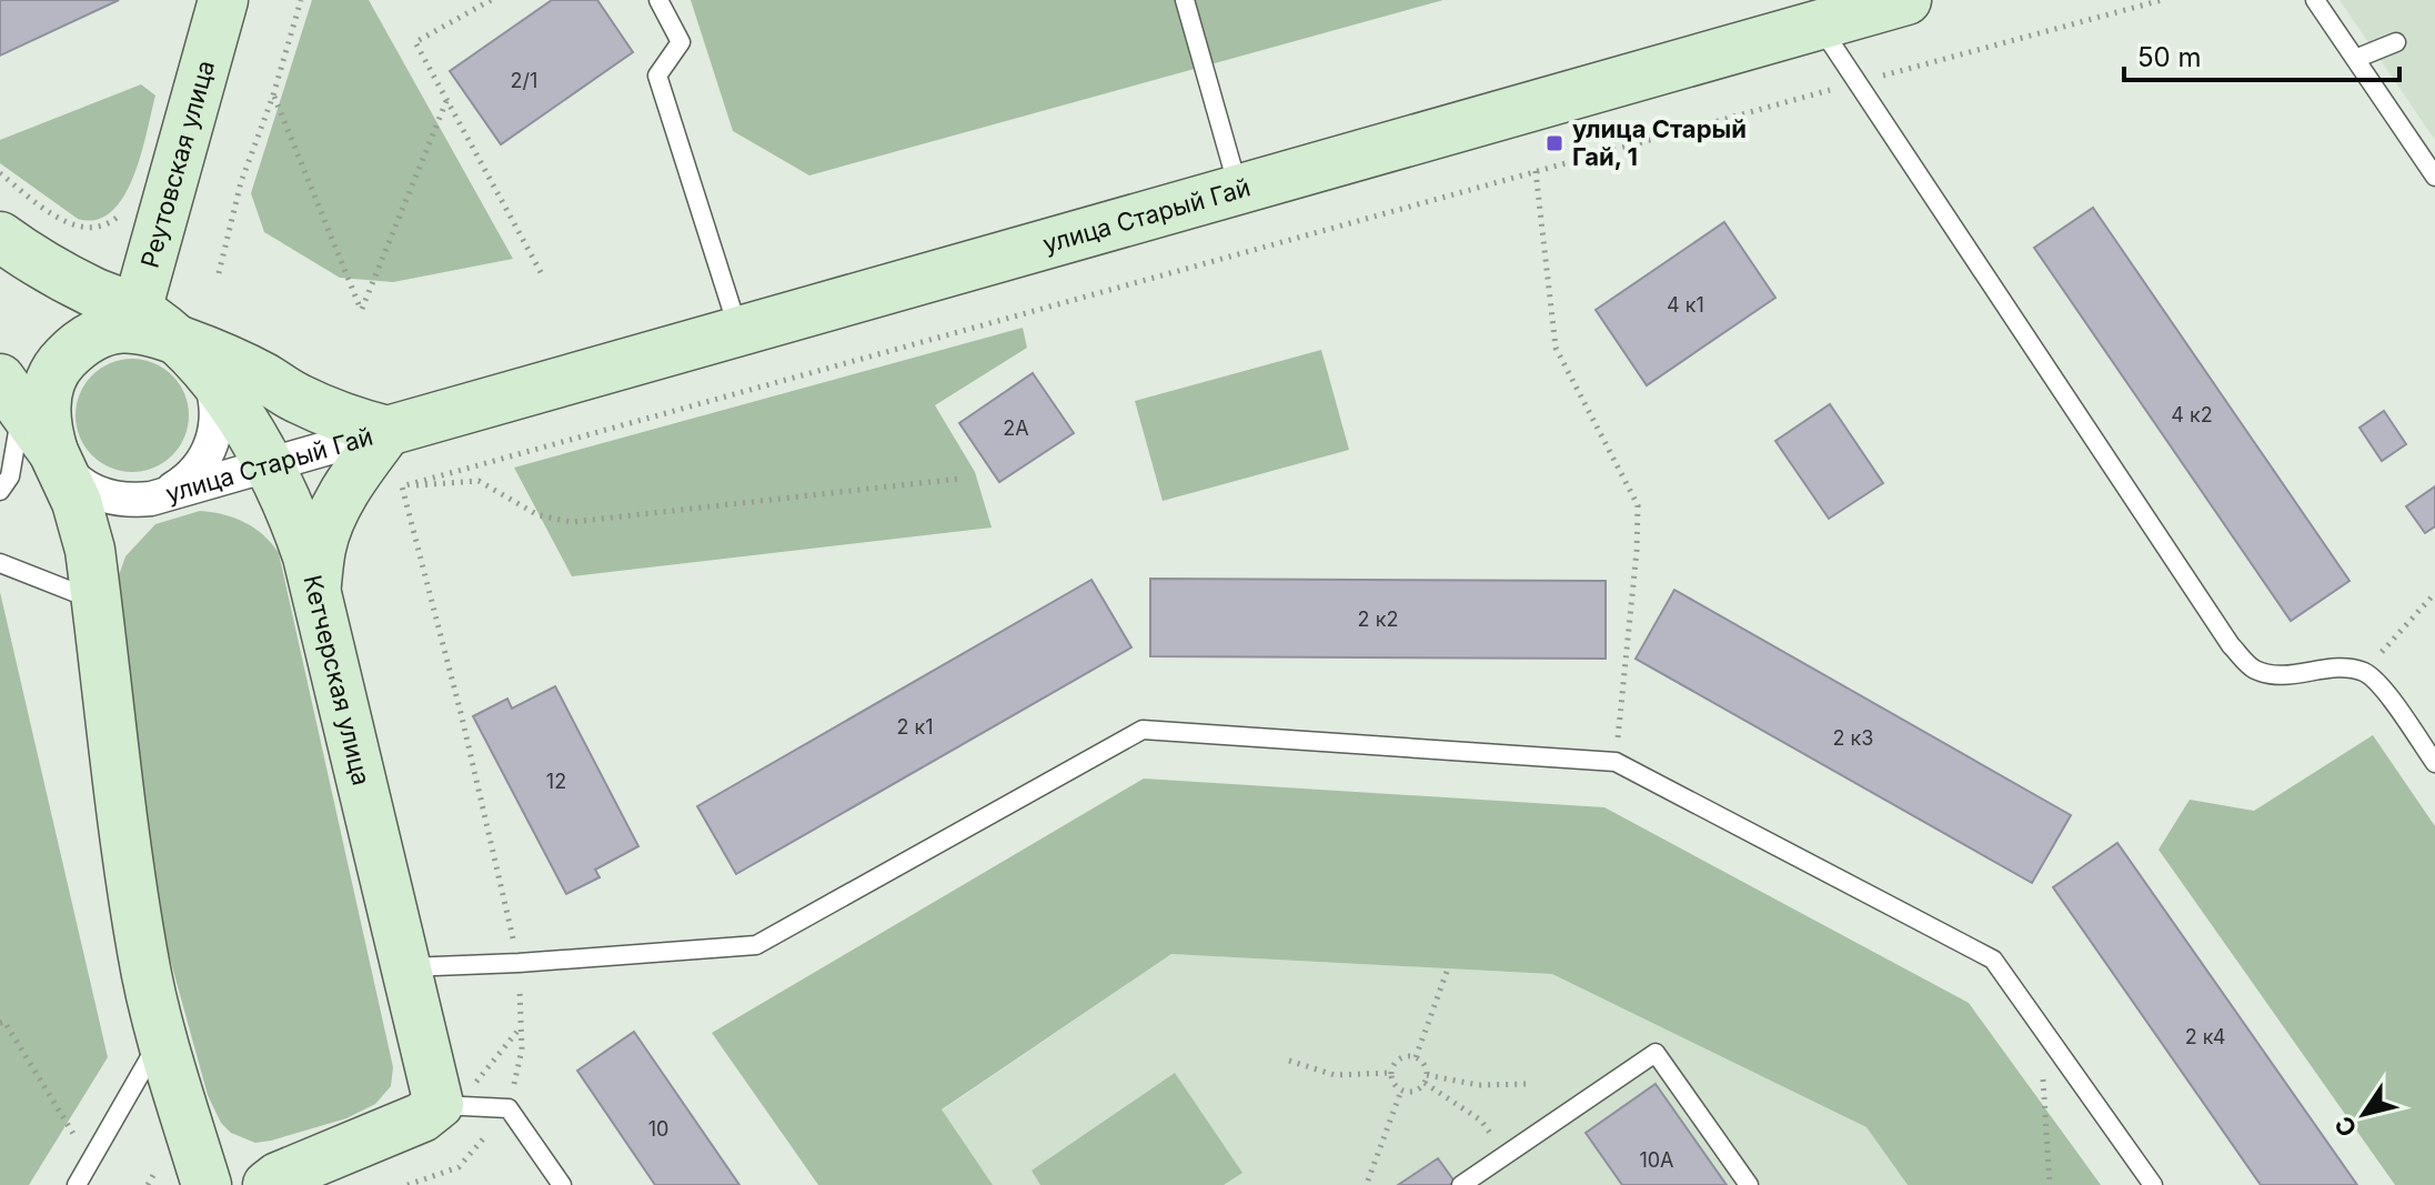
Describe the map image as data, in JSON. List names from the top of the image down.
{
  "streets": {
    "street": ["Реутовская улица", "улица Старый Гай", "Кетчерская улица"]
  },
  "crossings": [
    ["Реутовская улица", "улица Старый Гай"],
    ["Реутовская улица", "Кетчерская улица"],
    ["улица Старый Гай", "Кетчерская улица"]
  ],
  "places": {
    "transit": ["улица Старый Гай, 1"]
  },
  "house_numbers": [
    "2/1",
    "4 к1",
    "4 к2",
    "2А",
    "2 к2",
    "2 к1",
    "2 к3",
    "12",
    "2 к4",
    "10",
    "10А"
  ],
  "scale_bar": "50 m",
  "north": "bottom left"
}
